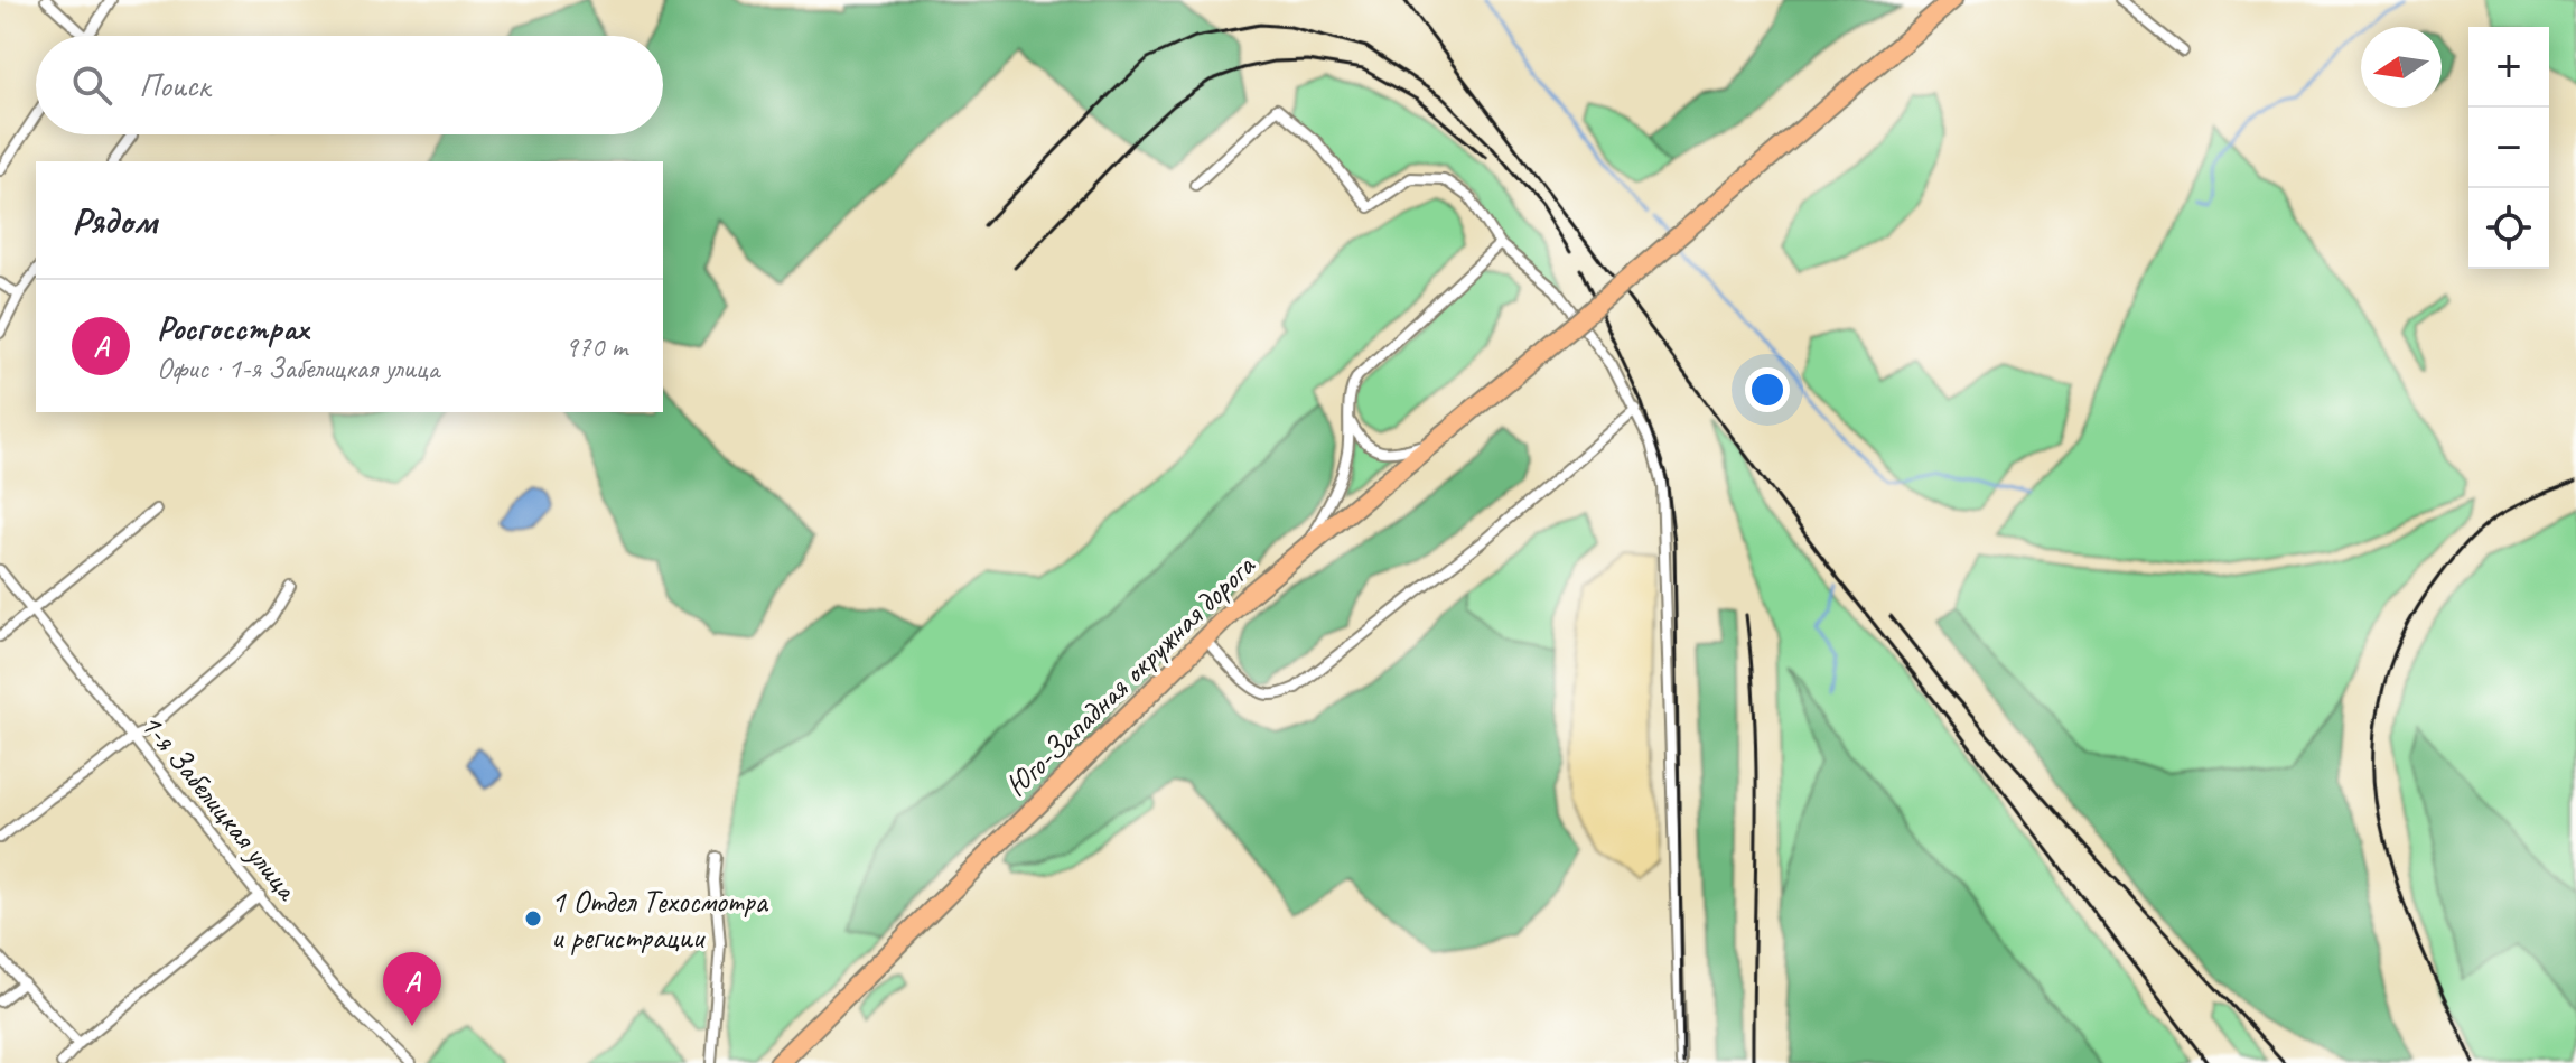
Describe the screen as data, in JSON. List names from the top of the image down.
{
  "streets": {
    "highway": ["Юго-Западная окружная дорога"],
    "street": ["1-я Забелицкая улица"]
  },
  "places": ["1 Отдел Техосмотра и регистрации"],
  "north": "left",
  "page": {
    "map_buttons": ["+", "−"],
    "search": "Поиск",
    "heading": "Рядом",
    "list": [
      {
        "mark": "A",
        "name": "Росгосстрах",
        "note": "Офис · 1-я Забелицкая улица",
        "value": "970 m"
      }
    ],
    "pins": "A"
  }
}
